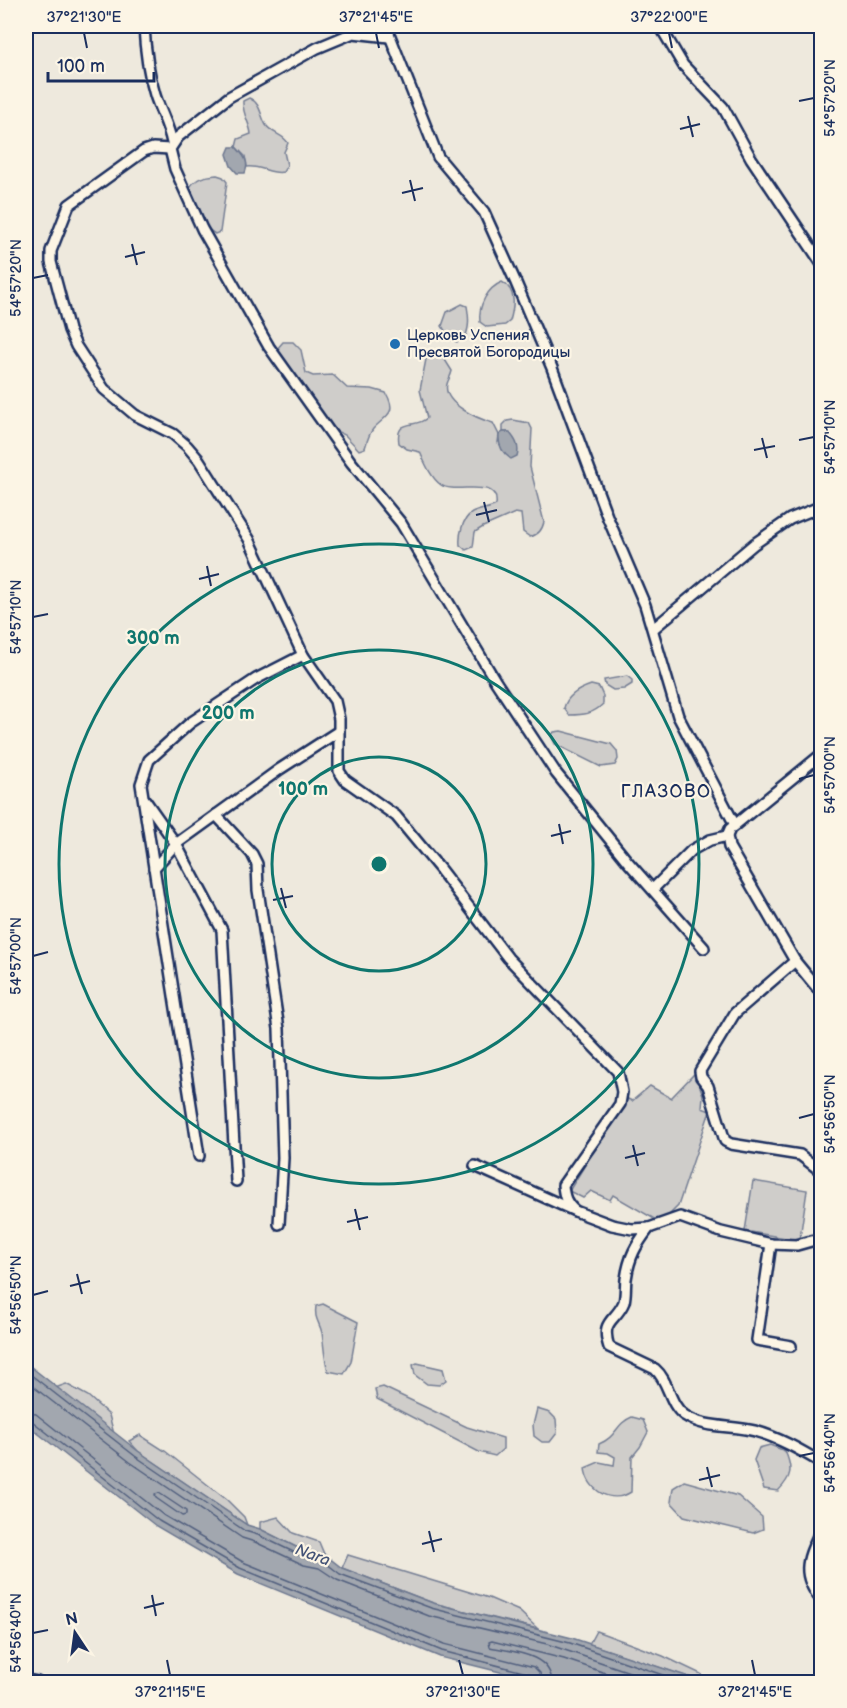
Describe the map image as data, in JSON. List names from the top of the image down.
{
  "districts": ["ГЛАЗОВО"],
  "water": ["Nara"],
  "places": ["Церковь Успения Пресвятой Богородицы"],
  "scale_bar": "100 m",
  "north": "top",
  "coordinates": [
    "37°21'30\"E",
    "37°21'45\"E",
    "37°22'00\"E",
    "54°57'20\"N",
    "54°57'10\"N",
    "54°57'00\"N",
    "54°56'50\"N",
    "54°56'40\"N",
    "37°21'15\"E"
  ],
  "rings": ["300 m", "200 m", "100 m"]
}
